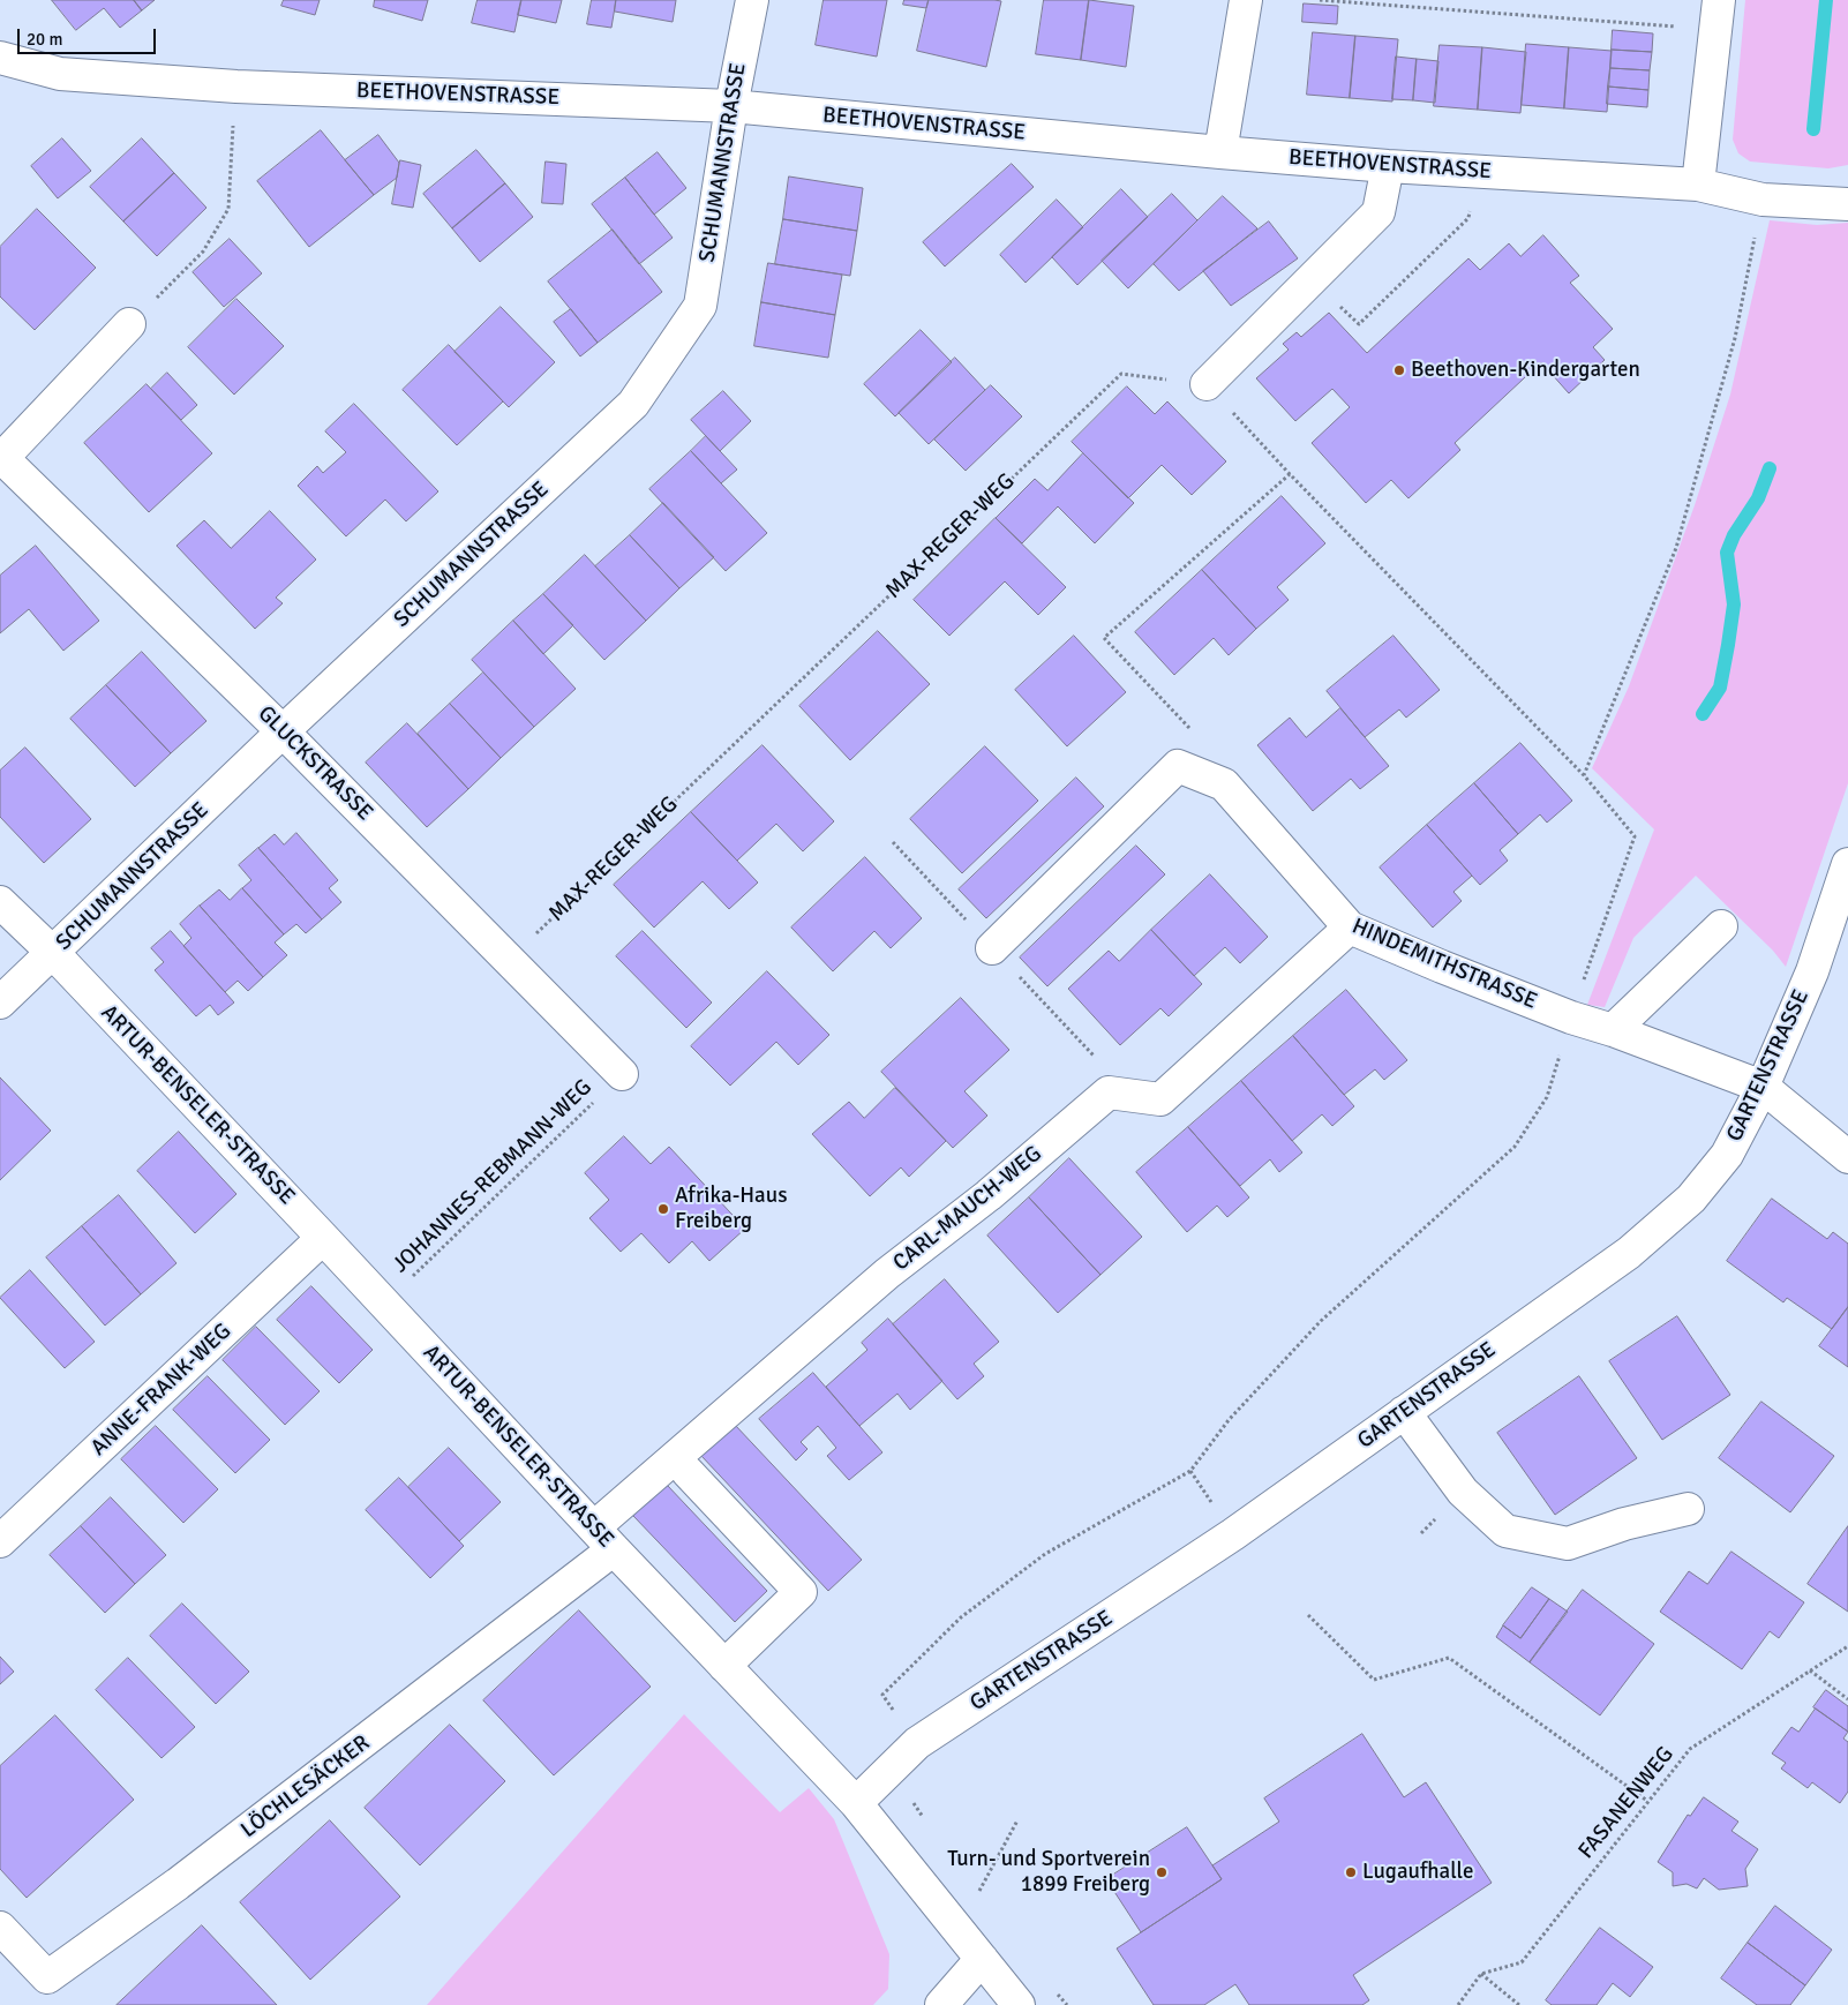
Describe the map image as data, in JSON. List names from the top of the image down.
{
  "streets": {
    "street": [
      "BEETHOVENSTRASSE",
      "SCHUMANNSTRASSE",
      "GLUCKSTRASSE",
      "HINDEMITHSTRASSE",
      "GARTENSTRASSE",
      "ARTUR-BENSELER-STRASSE",
      "CARL-MAUCH-WEG",
      "ANNE-FRANK-WEG",
      "LÖCHLESÄCKER"
    ],
    "path": ["MAX-REGER-WEG", "JOHANNES-REBMANN-WEG", "FASANENWEG"]
  },
  "crossings": [
    ["BEETHOVENSTRASSE", "SCHUMANNSTRASSE"],
    ["SCHUMANNSTRASSE", "GLUCKSTRASSE"],
    ["SCHUMANNSTRASSE", "ARTUR-BENSELER-STRASSE"],
    ["MAX-REGER-WEG", "GLUCKSTRASSE"],
    ["GLUCKSTRASSE", "JOHANNES-REBMANN-WEG"],
    ["HINDEMITHSTRASSE", "GARTENSTRASSE"],
    ["HINDEMITHSTRASSE", "CARL-MAUCH-WEG"],
    ["GARTENSTRASSE", "ARTUR-BENSELER-STRASSE"],
    ["ARTUR-BENSELER-STRASSE", "JOHANNES-REBMANN-WEG"],
    ["ARTUR-BENSELER-STRASSE", "CARL-MAUCH-WEG"],
    ["ARTUR-BENSELER-STRASSE", "ANNE-FRANK-WEG"],
    ["ARTUR-BENSELER-STRASSE", "LÖCHLESÄCKER"],
    ["CARL-MAUCH-WEG", "LÖCHLESÄCKER"]
  ],
  "places": [
    "Beethoven-Kindergarten",
    "Afrika-Haus Freiberg",
    "Turn- und Sportverein 1899 Freiberg",
    "Lugaufhalle"
  ],
  "scale_bar": "20 m"
}
